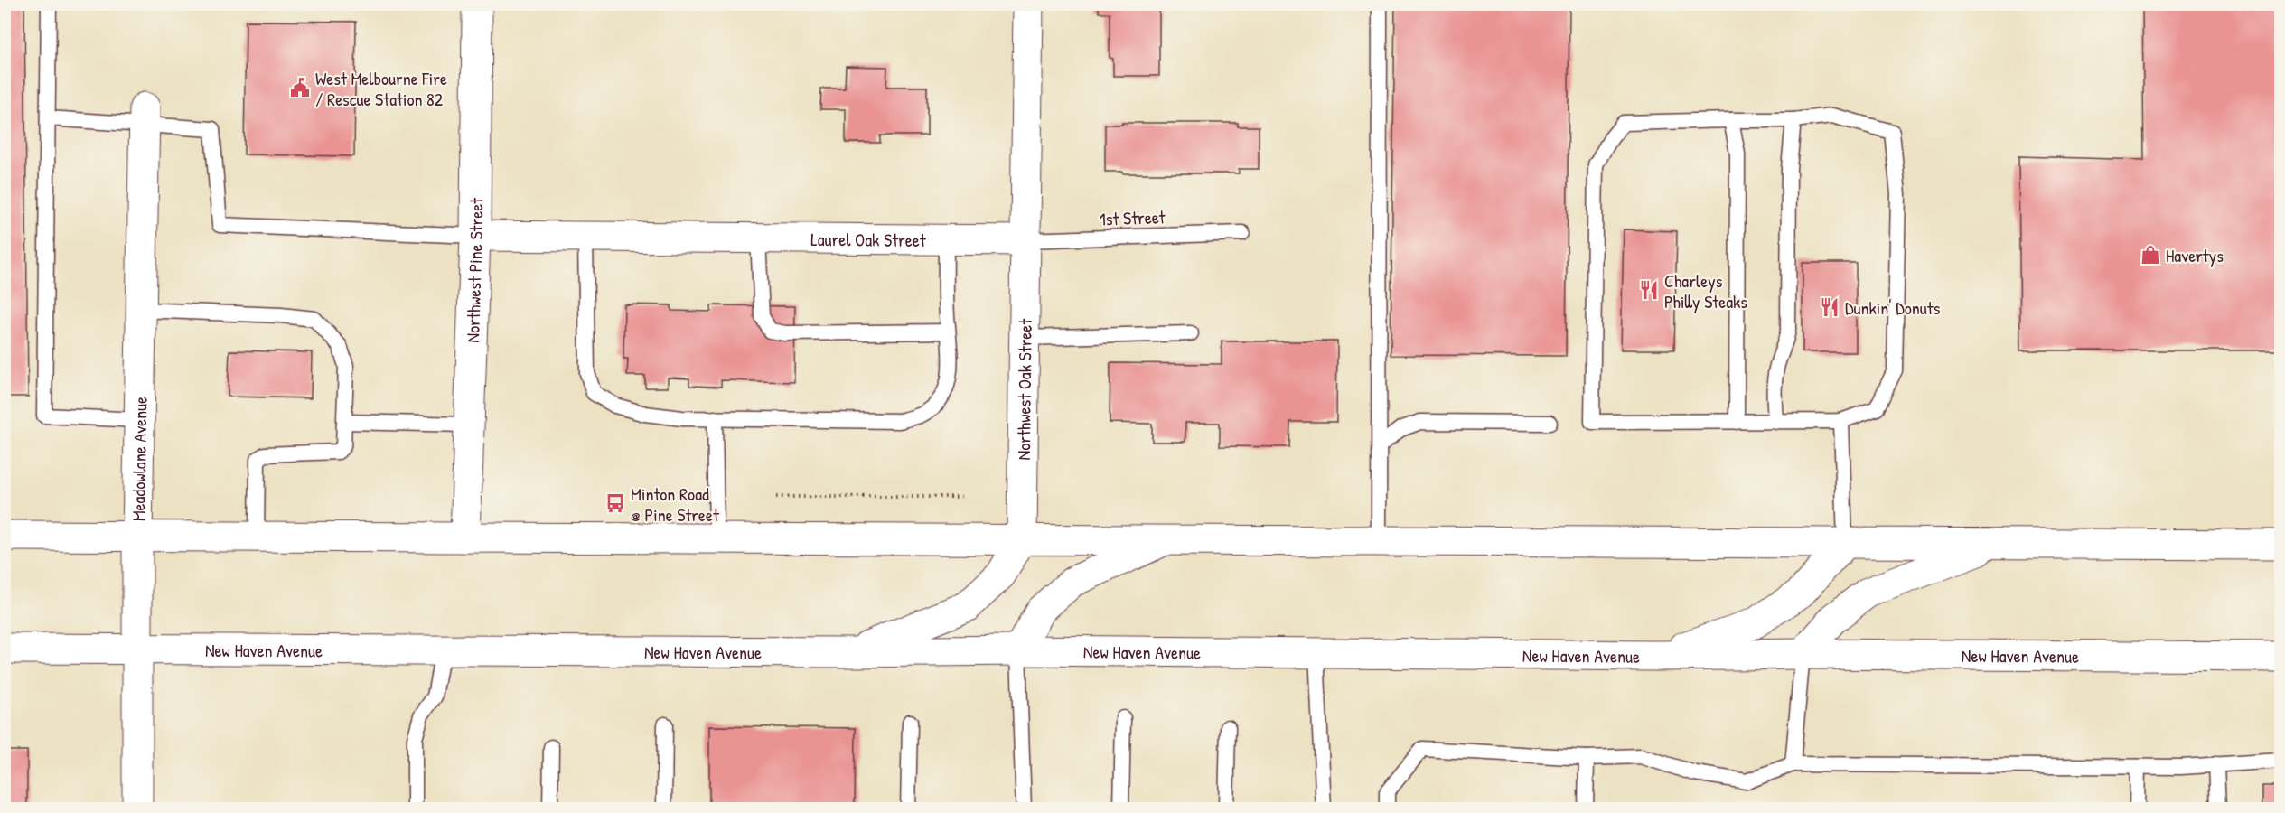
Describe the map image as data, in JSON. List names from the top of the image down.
{
  "streets": {
    "main road": [
      "Laurel Oak Street",
      "Northwest Pine Street",
      "Northwest Oak Street",
      "Meadowlane Avenue",
      "New Haven Avenue"
    ],
    "lane": ["1st Street"]
  },
  "crossings": [
    ["1st Street", "Laurel Oak Street"],
    ["1st Street", "Northwest Oak Street"],
    ["Laurel Oak Street", "Northwest Pine Street"],
    ["Laurel Oak Street", "Northwest Oak Street"],
    ["Meadowlane Avenue", "New Haven Avenue"]
  ],
  "places": {
    "public building": ["West Melbourne Fire / Rescue Station 82"],
    "shop": ["Havertys"],
    "restaurant": ["Charleys Philly Steaks", "Dunkin' Donuts"],
    "bus stop": ["Minton Road @ Pine Street"]
  }
}
